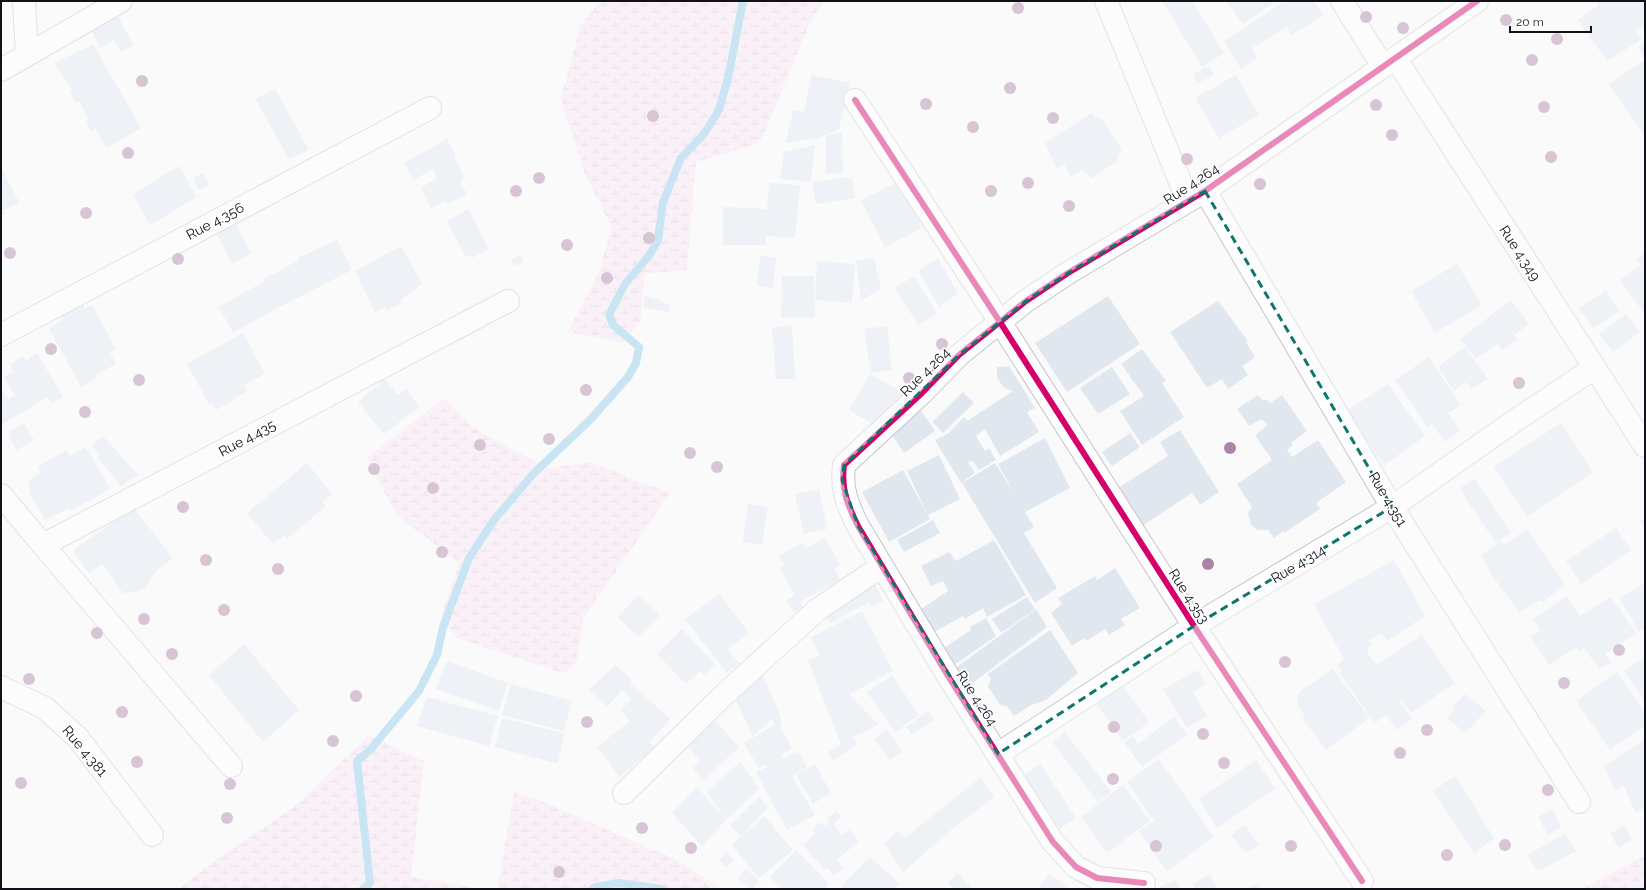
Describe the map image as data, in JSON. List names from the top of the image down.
{
  "streets": {
    "street": [
      "Rue 4.264",
      "Rue 4.356",
      "Rue 4.349",
      "Rue 4.435",
      "Rue 4.351",
      "Rue 4.314",
      "Rue 4.353",
      "Rue 4.381"
    ]
  },
  "crossings": [
    ["Rue 4.264", "Rue 4.349"],
    ["Rue 4.264", "Rue 4.351"],
    ["Rue 4.264", "Rue 4.314"],
    ["Rue 4.264", "Rue 4.353"],
    ["Rue 4.349", "Rue 4.314"],
    ["Rue 4.351", "Rue 4.314"],
    ["Rue 4.314", "Rue 4.353"]
  ],
  "scale_bar": "20 m"
}
